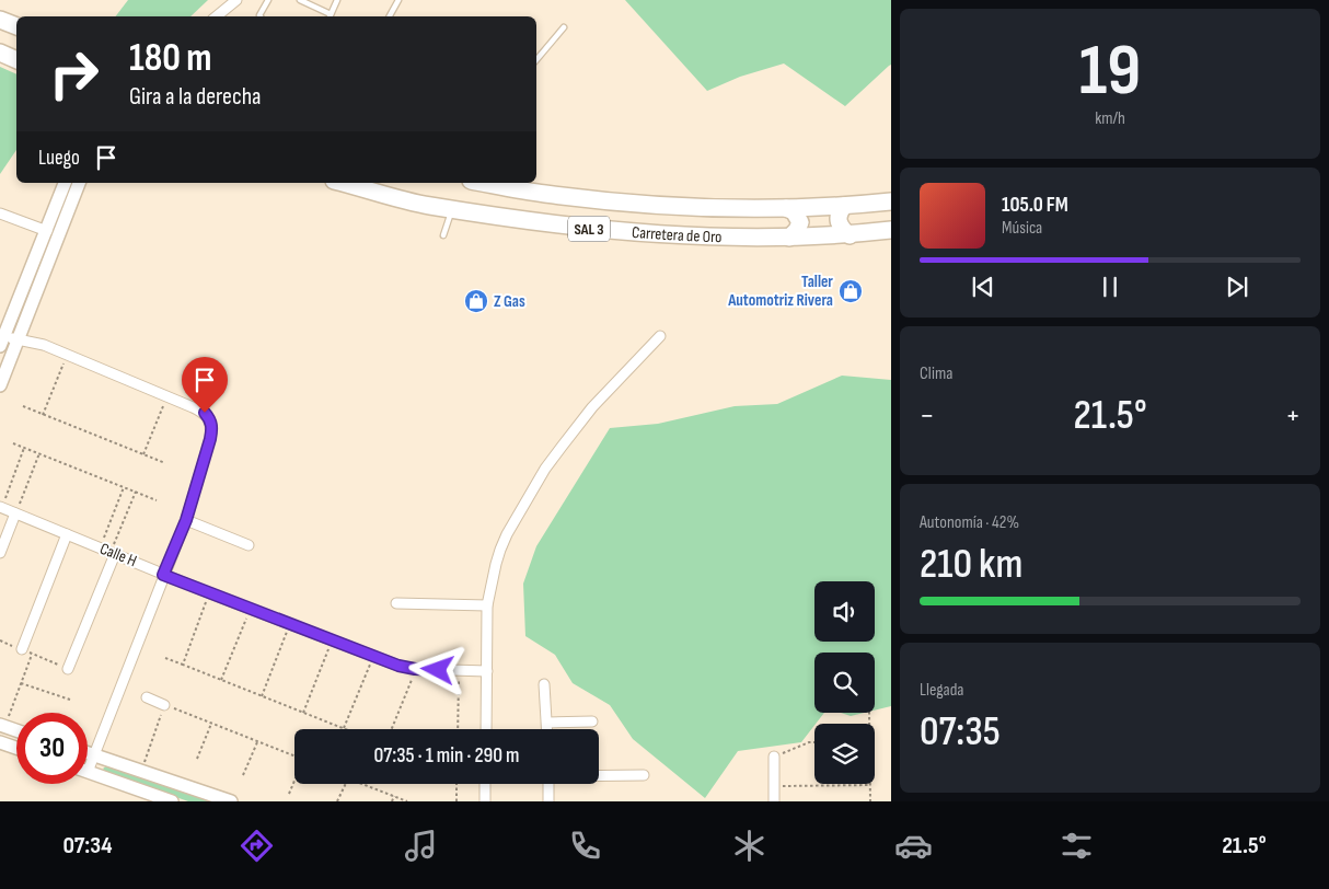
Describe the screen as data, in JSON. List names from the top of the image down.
{
  "streets": {
    "highway": ["SAL 3", "Carretera de Oro"],
    "street": ["Calle H"]
  },
  "places": {
    "shop": ["Taller Automotriz Rivera", "Z Gas"]
  },
  "page": {
    "tile": [
      ["19", "km/h"],
      "Clima",
      ["Autonomía · 42%", "210 km"],
      ["Llegada", "07:35"]
    ],
    "turn": ["180 m", "Gira a la derecha"],
    "then": "Luego",
    "song": ["105.0 FM", "Música"],
    "heat": ["−", "21.5°", "+"],
    "limit": "30",
    "trip": "07:35 · 1 min · 290 m",
    "tabs": ["07:34", "21.5°"]
  }
}
